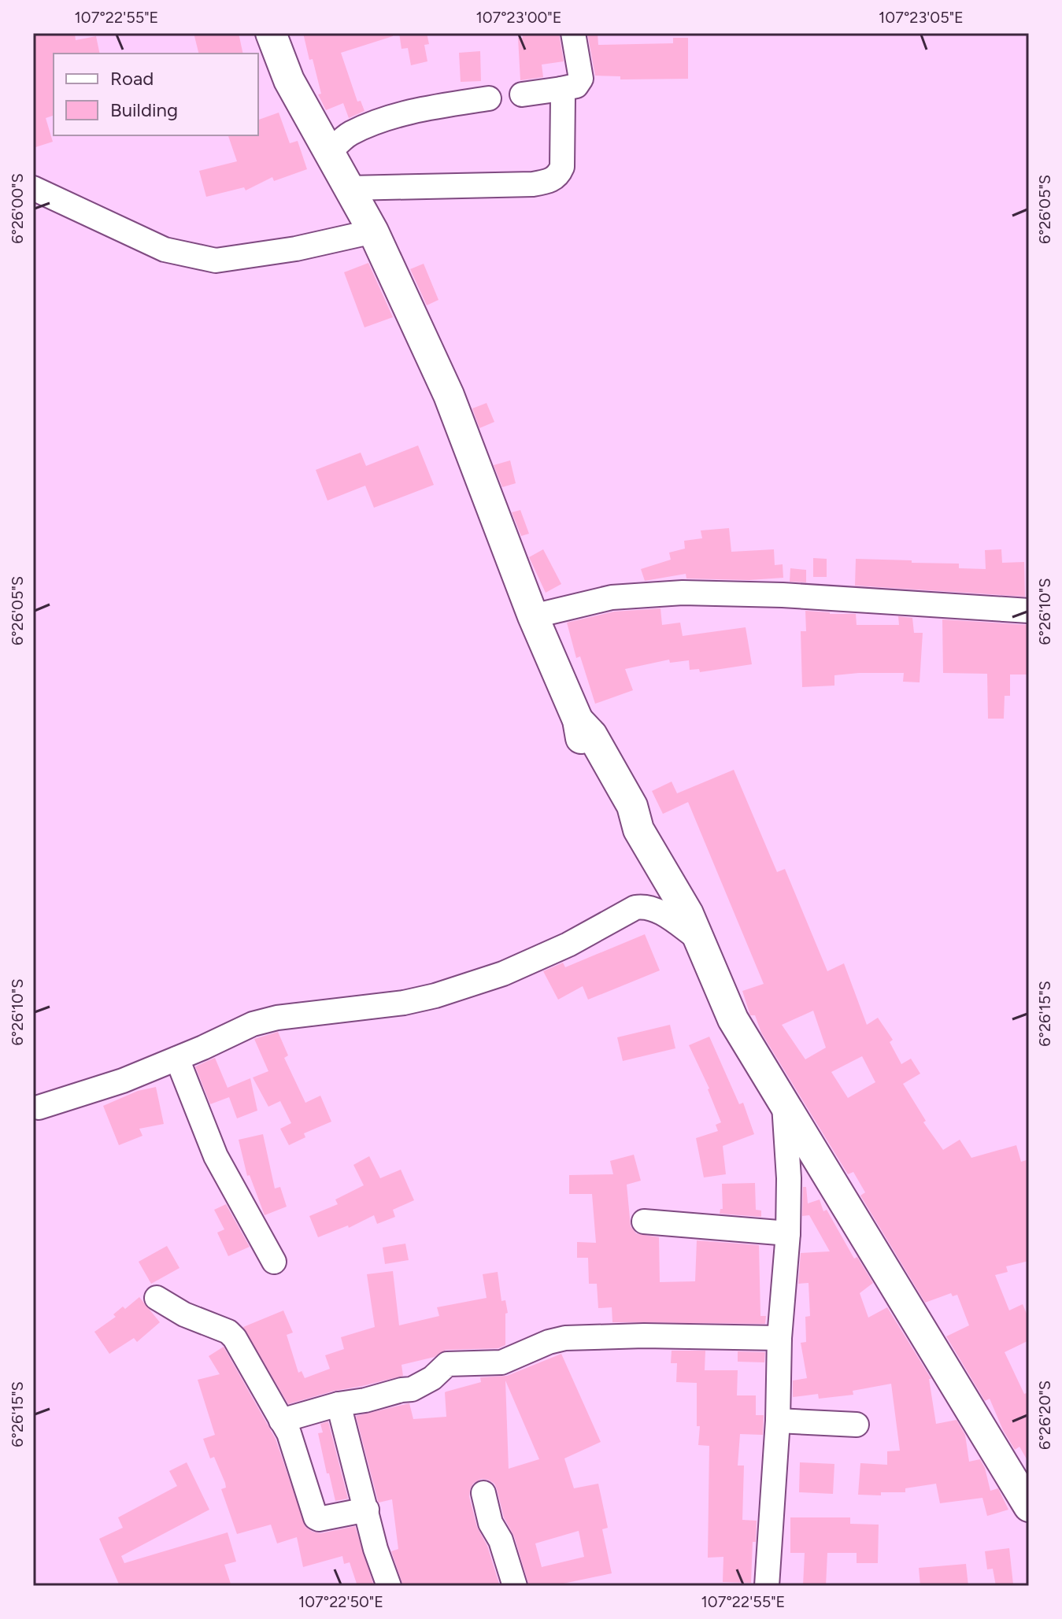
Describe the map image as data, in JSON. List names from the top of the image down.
{
  "legend": ["Road", "Building"],
  "coordinates": [
    "107°22'55\"E",
    "107°23'00\"E",
    "107°23'05\"E",
    "6°26'00\"S",
    "6°26'05\"S",
    "6°26'10\"S",
    "6°26'15\"S",
    "6°26'20\"S",
    "107°22'50\"E"
  ]
}
